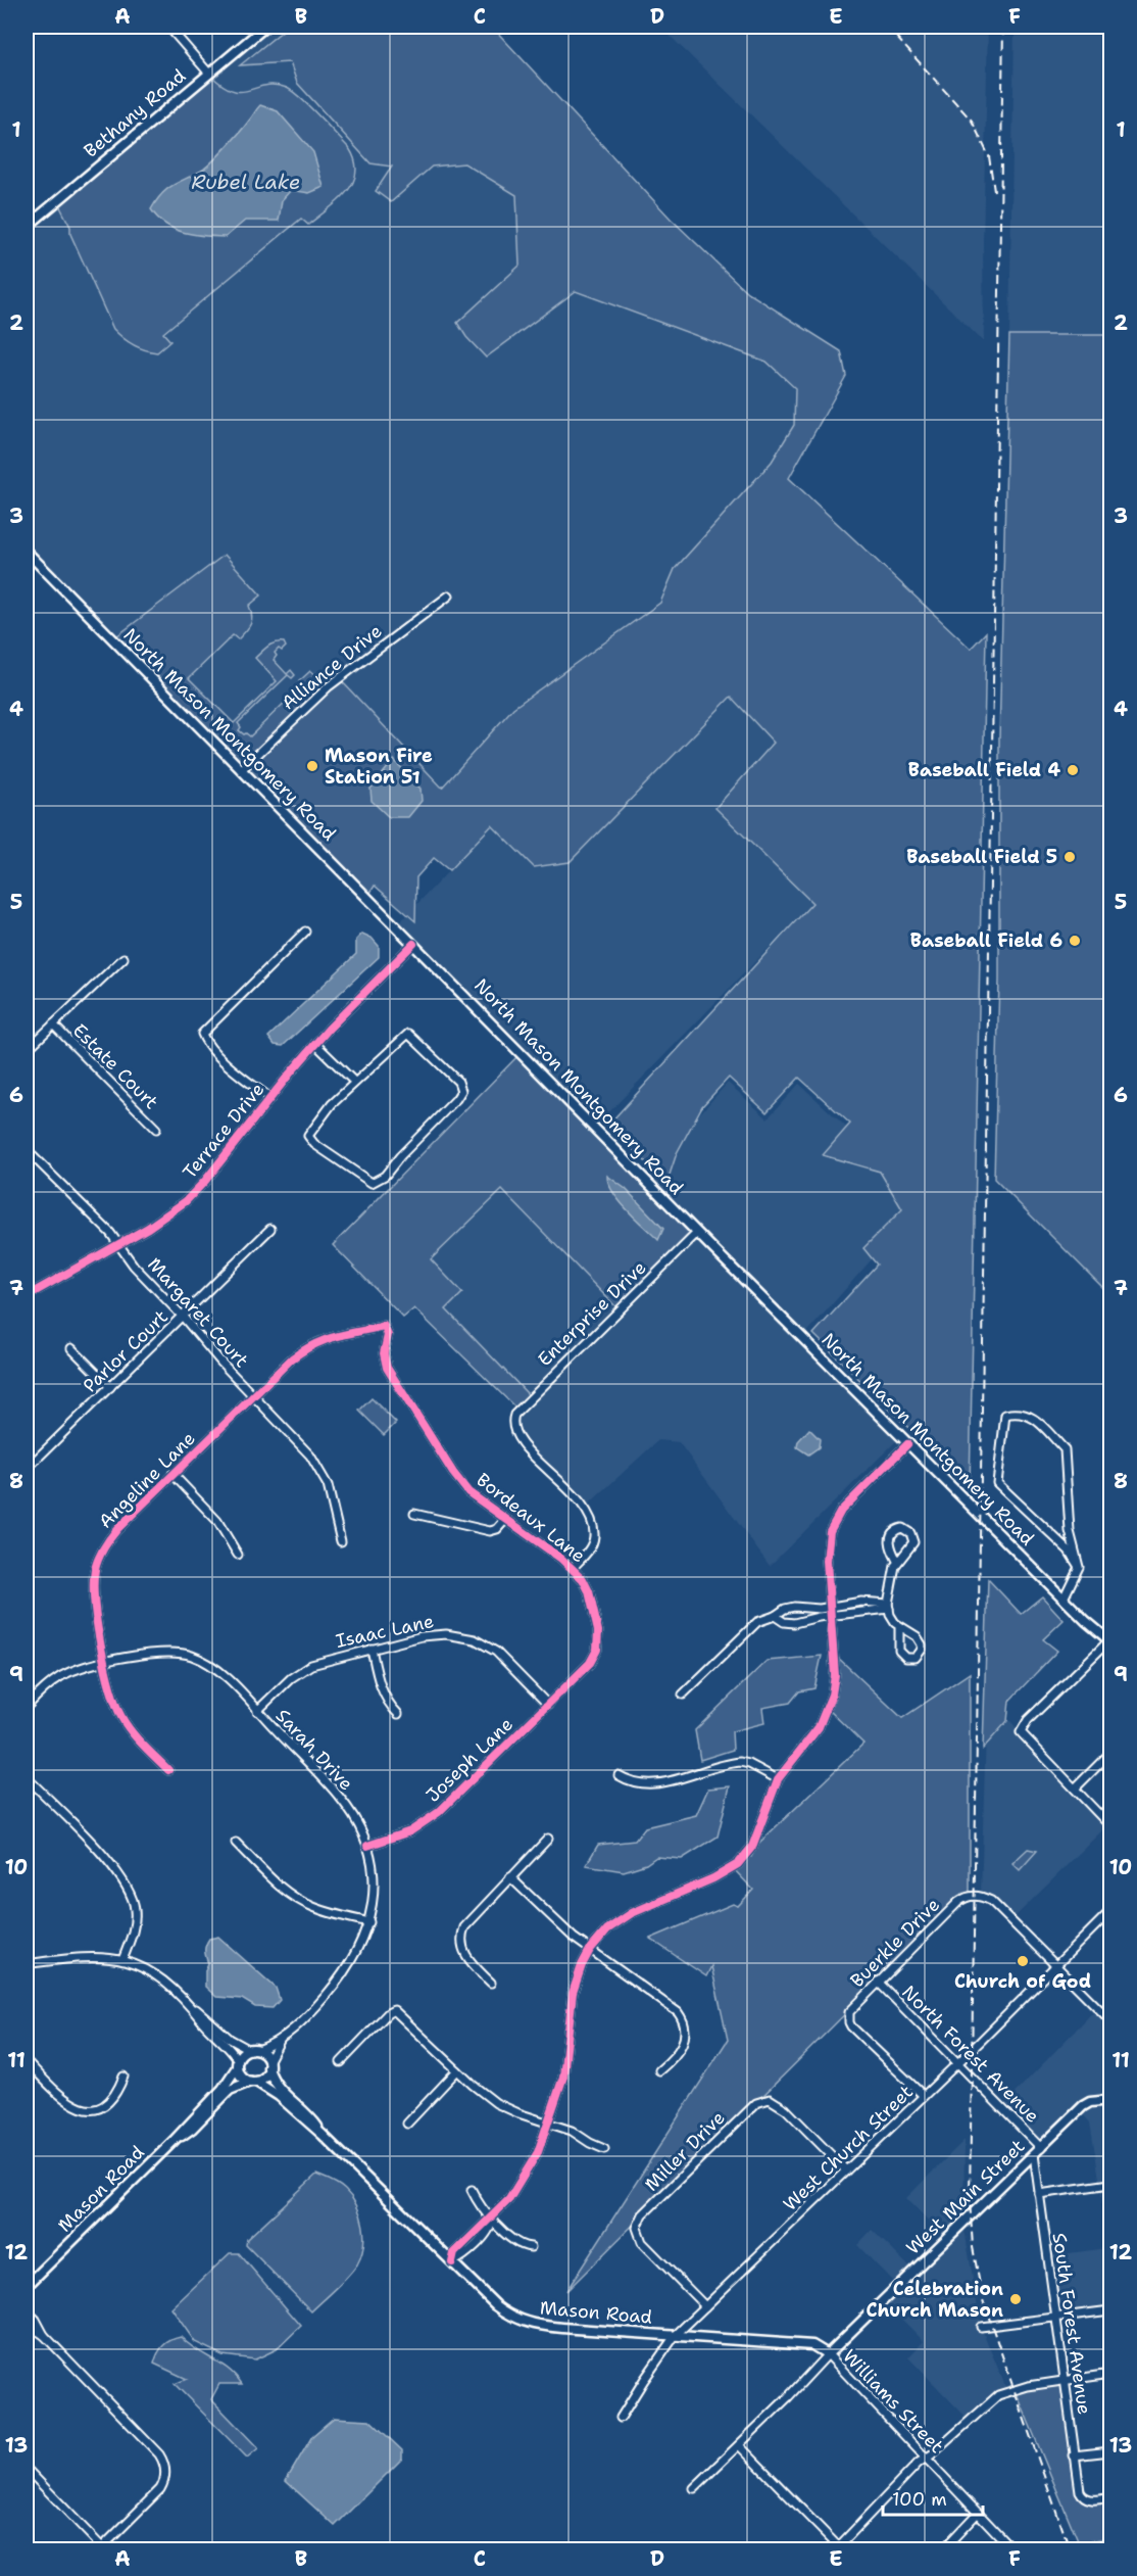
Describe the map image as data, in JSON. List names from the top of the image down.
{
  "streets": {
    "main road": [
      "Bethany Road",
      "North Mason Montgomery Road",
      "Mason Road",
      "West Main Street"
    ],
    "street": [
      "Alliance Drive",
      "Estate Court",
      "Terrace Drive",
      "Margaret Court",
      "Enterprise Drive",
      "Parlor Court",
      "Angeline Lane",
      "Bordeaux Lane",
      "Isaac Lane",
      "Sarah Drive",
      "Joseph Lane",
      "Buerkle Drive",
      "North Forest Avenue",
      "West Church Street",
      "Miller Drive",
      "South Forest Avenue",
      "Williams Street"
    ]
  },
  "crossings": [
    ["Alliance Drive", "North Mason Montgomery Road"],
    ["North Mason Montgomery Road", "Terrace Drive"],
    ["North Mason Montgomery Road", "Enterprise Drive"],
    ["Terrace Drive", "Margaret Court"],
    ["Margaret Court", "Parlor Court"],
    ["Margaret Court", "Angeline Lane"],
    ["Enterprise Drive", "Bordeaux Lane"],
    ["Angeline Lane", "Bordeaux Lane"],
    ["Angeline Lane", "Sarah Drive"],
    ["Bordeaux Lane", "Joseph Lane"],
    ["Isaac Lane", "Sarah Drive"],
    ["Isaac Lane", "Joseph Lane"],
    ["Sarah Drive", "Joseph Lane"],
    ["Sarah Drive", "Mason Road"],
    ["Buerkle Drive", "North Forest Avenue"],
    ["Buerkle Drive", "West Church Street"],
    ["North Forest Avenue", "West Church Street"],
    ["North Forest Avenue", "West Main Street"],
    ["North Forest Avenue", "South Forest Avenue"],
    ["West Church Street", "Miller Drive"],
    ["West Church Street", "Mason Road"],
    ["Mason Road", "West Main Street"],
    ["Mason Road", "Williams Street"],
    ["West Main Street", "South Forest Avenue"],
    ["West Main Street", "Williams Street"]
  ],
  "water": ["Rubel Lake"],
  "places": [
    "Mason Fire Station 51",
    "Baseball Field 4",
    "Baseball Field 5",
    "Baseball Field 6",
    "Church of God",
    "Celebration Church Mason"
  ],
  "scale_bar": "100 m",
  "grid": {
    "columns": [
      "A",
      "B",
      "C",
      "D",
      "E",
      "F"
    ],
    "rows": [
      "1",
      "2",
      "3",
      "4",
      "5",
      "6",
      "7",
      "8",
      "9",
      "10",
      "11",
      "12",
      "13"
    ]
  }
}
